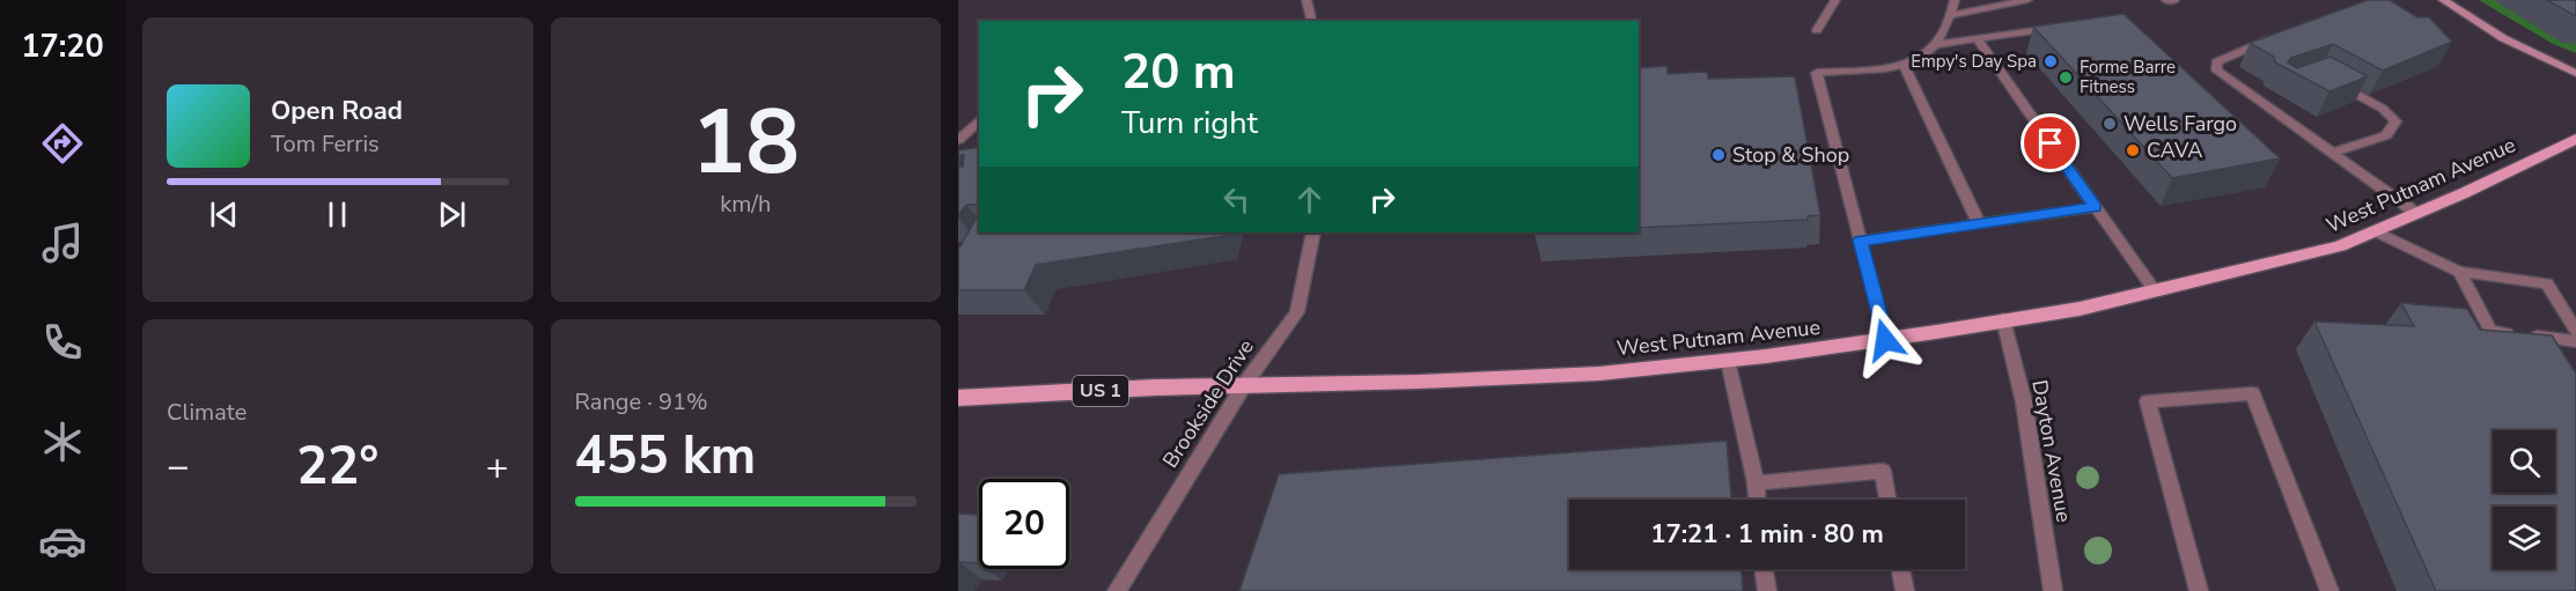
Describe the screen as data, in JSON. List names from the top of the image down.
{
  "streets": {
    "main road": ["West Putnam Avenue", "US 1"],
    "street": ["Brookside Drive", "Dayton Avenue"]
  },
  "crossings": [
    ["West Putnam Avenue", "Brookside Drive"],
    ["West Putnam Avenue", "Dayton Avenue"]
  ],
  "places": [
    "Empy's Day Spa",
    "Forme Barre Fitness",
    "Wells Fargo",
    "CAVA",
    "Stop & Shop"
  ],
  "page": {
    "tabs": "17:20",
    "tile": [
      ["18", "km/h"],
      "Climate",
      ["Range · 91%", "455 km"]
    ],
    "turn": ["20 m", "Turn right"],
    "song": ["Open Road", "Tom Ferris"],
    "heat": ["−", "22°", "+"],
    "limit": "20",
    "trip": "17:21 · 1 min · 80 m"
  }
}
